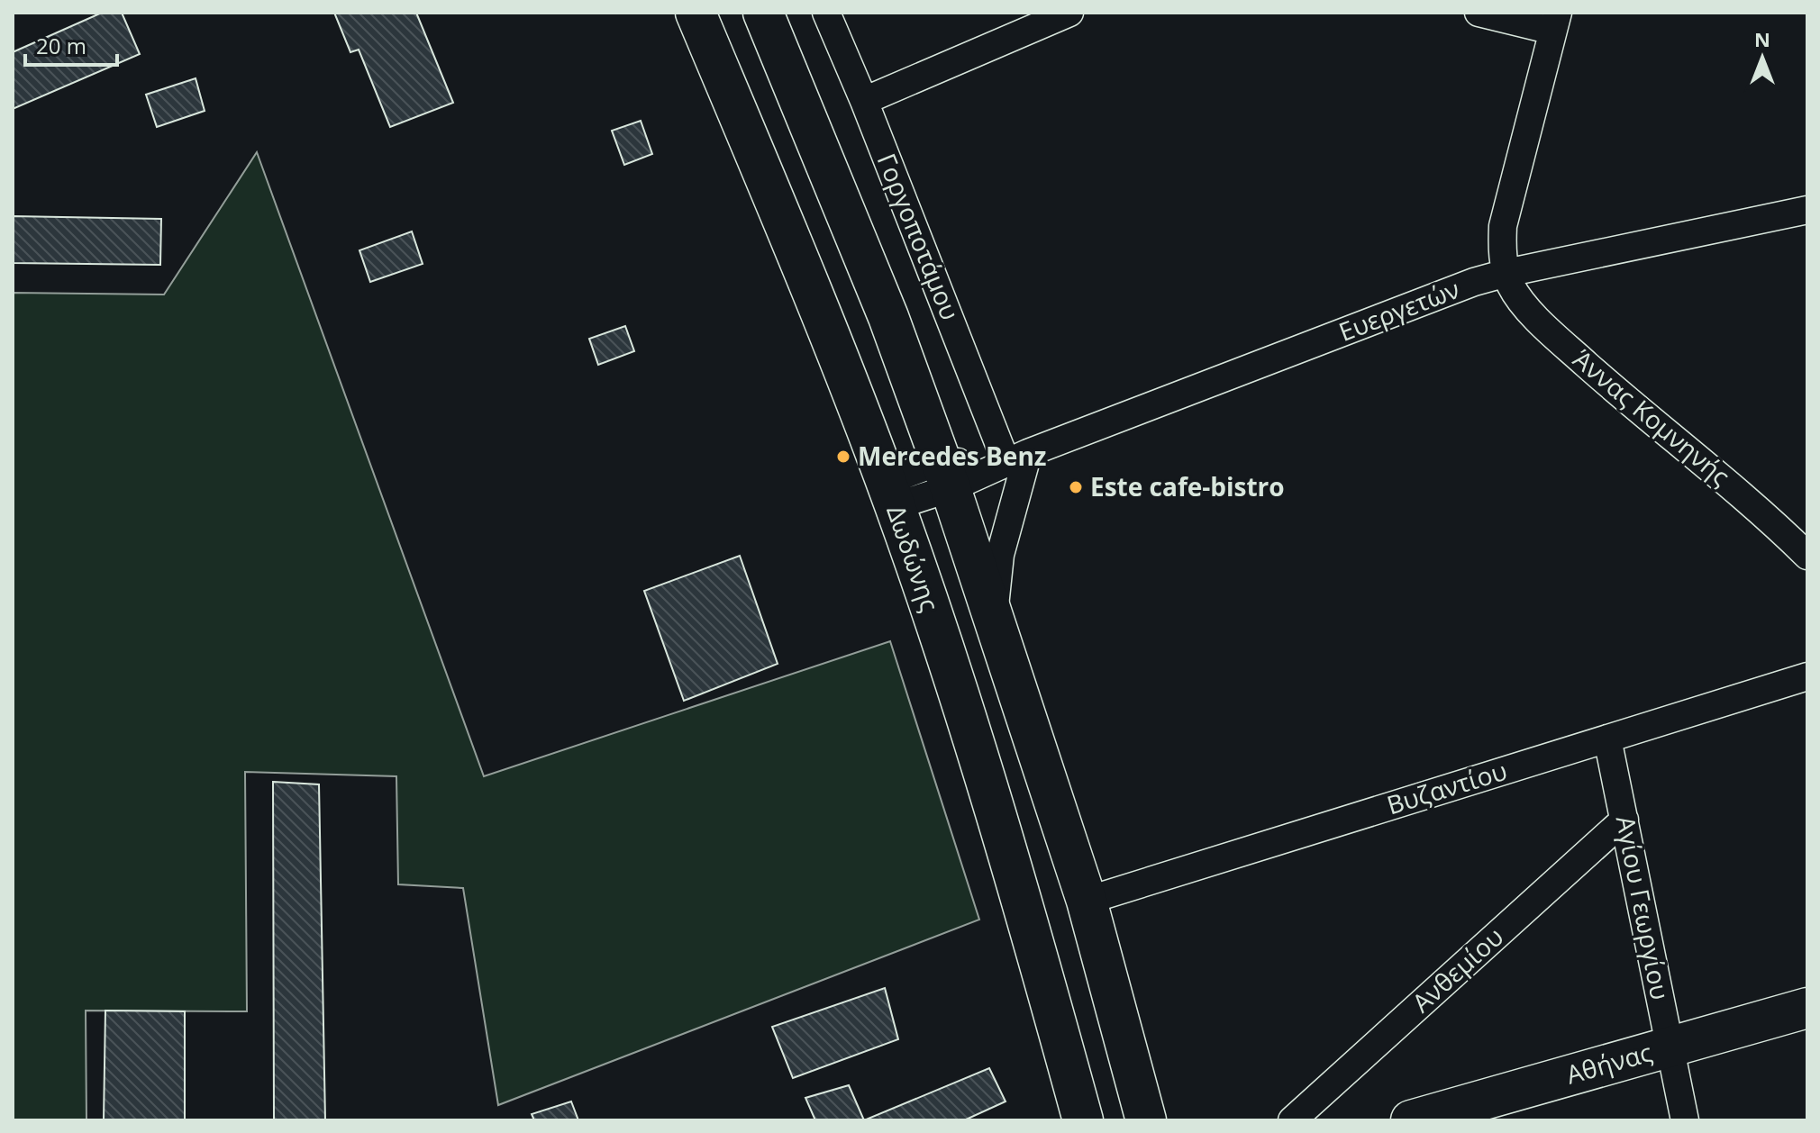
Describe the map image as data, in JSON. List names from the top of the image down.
{
  "streets": {
    "main road": ["Δωδώνης", "Αθήνας"],
    "street": [
      "Γοργοποτάμου",
      "Ευεργετών",
      "Άννας Κομνηνής",
      "Βυζαντίου",
      "Αγίου Γεωργίου",
      "Ανθεμίου"
    ]
  },
  "crossings": [
    ["Γοργοποτάμου", "Ευεργετών"],
    ["Ευεργετών", "Άννας Κομνηνής"],
    ["Ευεργετών", "Δωδώνης"],
    ["Βυζαντίου", "Αγίου Γεωργίου"],
    ["Αγίου Γεωργίου", "Ανθεμίου"],
    ["Αγίου Γεωργίου", "Αθήνας"]
  ],
  "places": ["Mercedes Benz", "Este cafe-bistro"],
  "scale_bar": "20 m",
  "north": "top"
}
